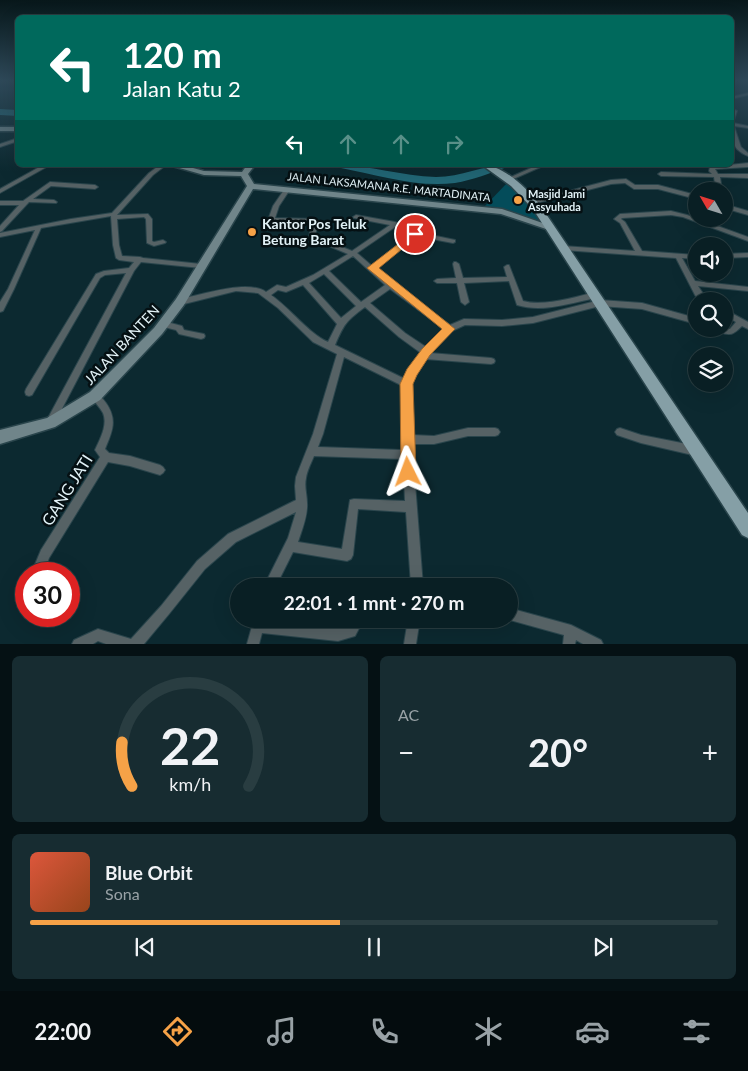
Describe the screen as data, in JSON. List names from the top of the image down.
{
  "streets": {
    "street": ["JALAN LAKSAMANA R.E. MARTADINATA", "JALAN BANTEN", "GANG JATI"]
  },
  "crossings": [
    ["JALAN LAKSAMANA R.E. MARTADINATA", "JALAN BANTEN"],
    ["JALAN BANTEN", "GANG JATI"]
  ],
  "places": ["Masjid Jami Assyuhada", "Kantor Pos Teluk Betung Barat"],
  "north": "top left",
  "page": {
    "turn": ["120 m", "Jalan Katu 2"],
    "limit": "30",
    "trip": "22:01 · 1 mnt · 270 m",
    "tile": "AC",
    "heat": ["−", "20°", "+"],
    "song": ["Blue Orbit", "Sona"],
    "tabs": "22:00",
    "gauge": ["22", "km/h"]
  }
}
